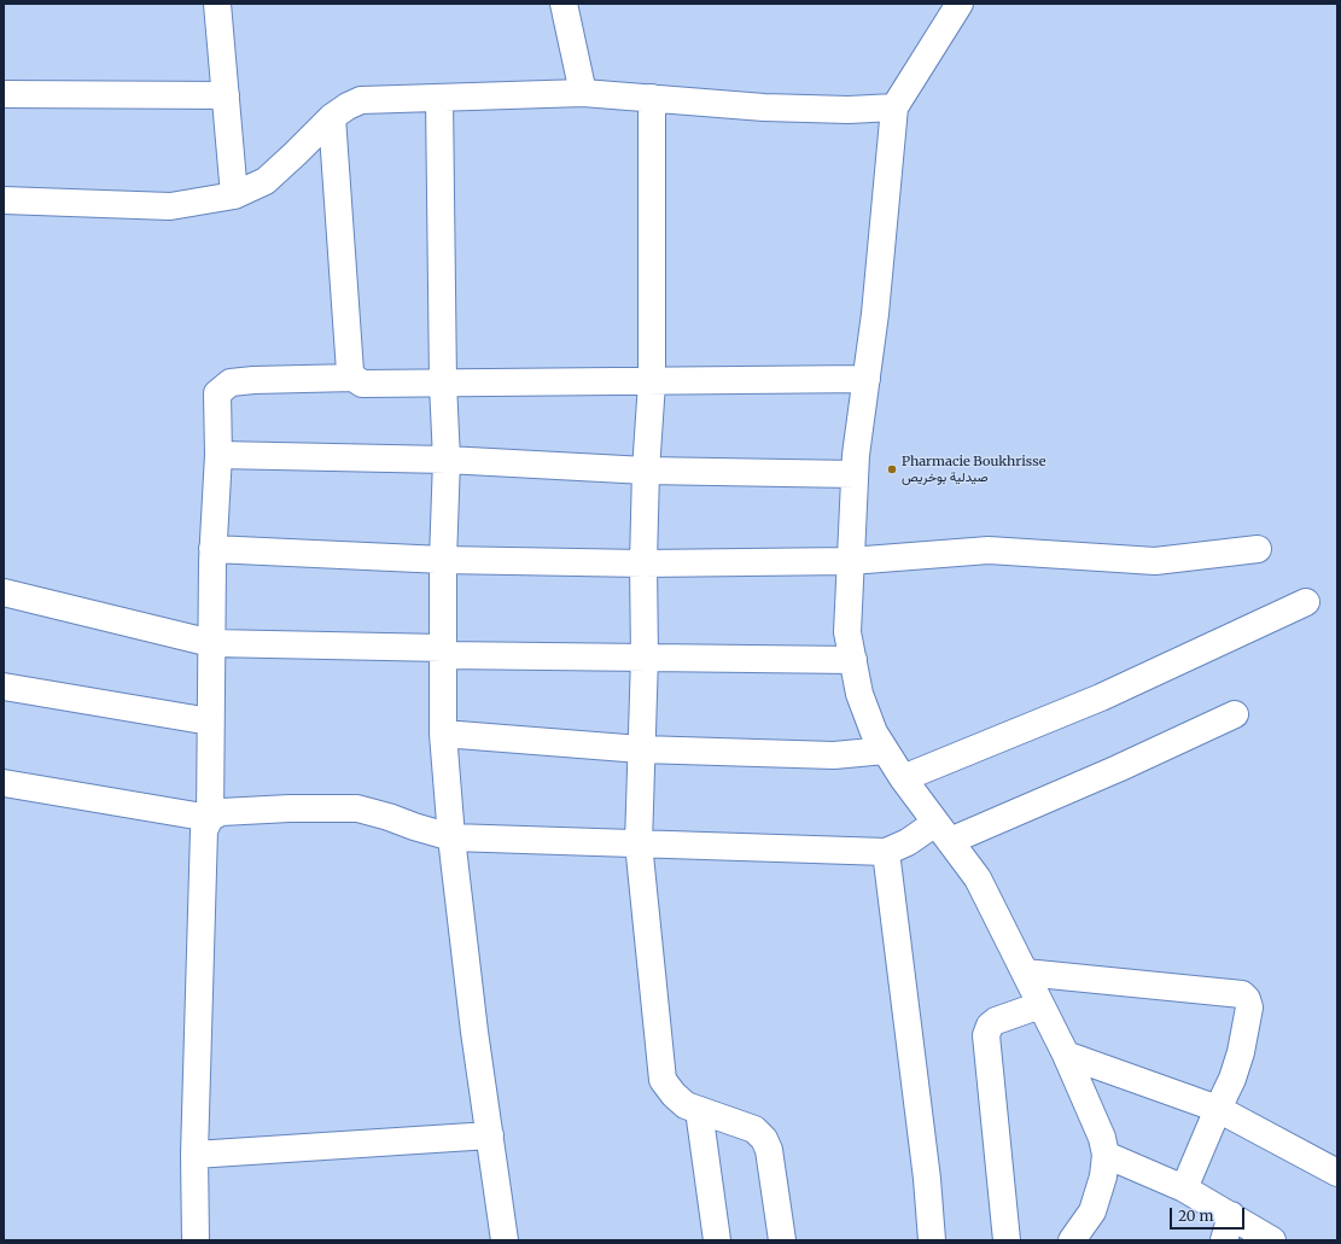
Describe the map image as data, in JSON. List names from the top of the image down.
{
  "places": ["Pharmacie Boukhrisse صيدلية بوخريص"],
  "scale_bar": "20 m"
}
